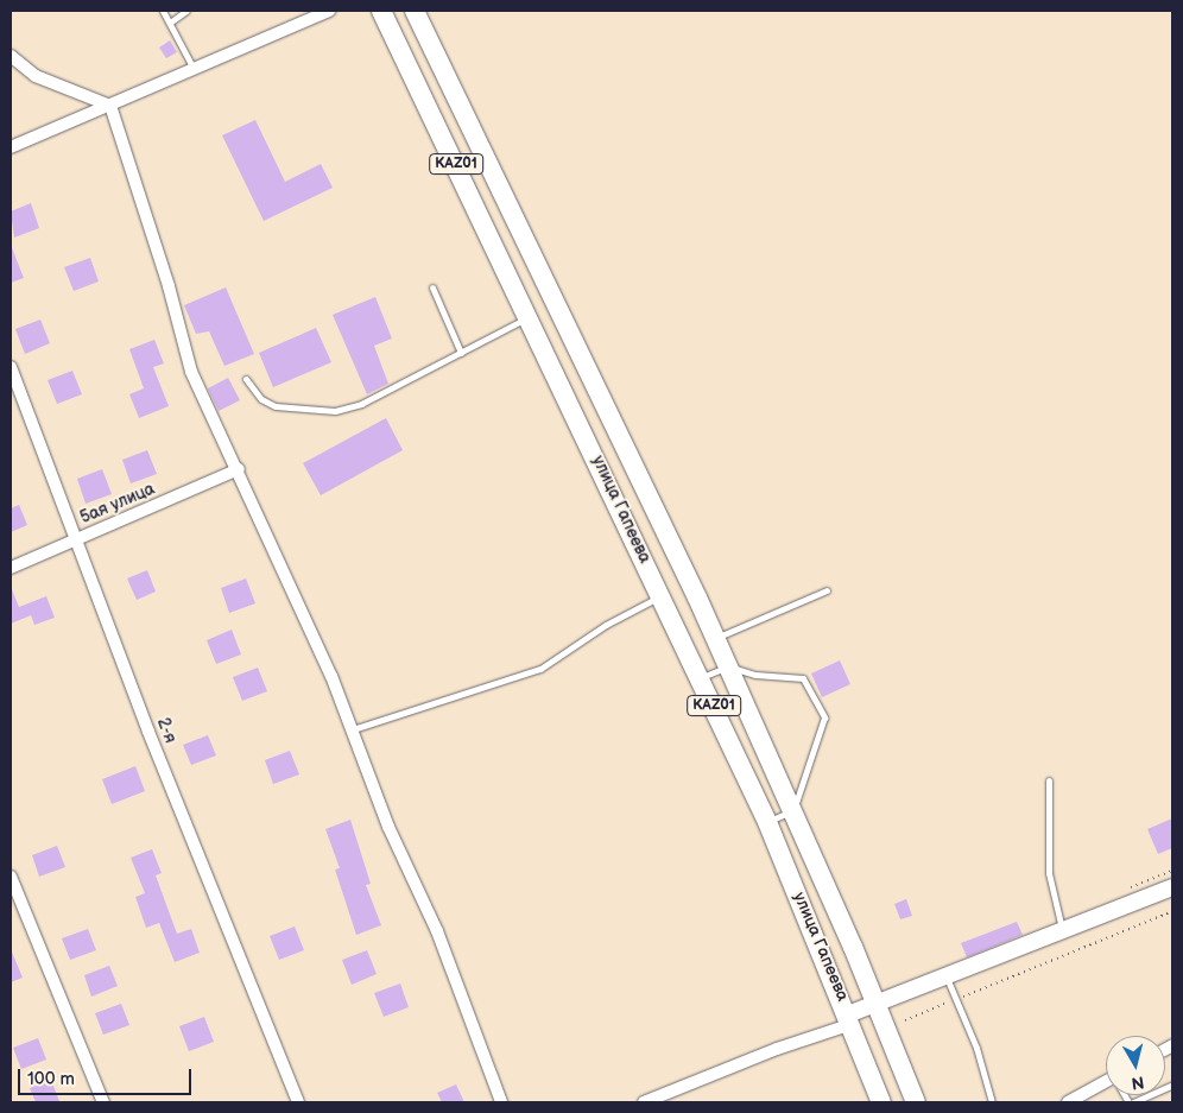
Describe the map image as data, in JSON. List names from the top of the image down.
{
  "streets": {
    "highway": ["KАZ01", "улица Гапеева"],
    "street": ["5ая улица", "2-я"]
  },
  "crossings": [
    ["5ая улица", "2-я"]
  ],
  "scale_bar": "100 m",
  "north": "bottom"
}
